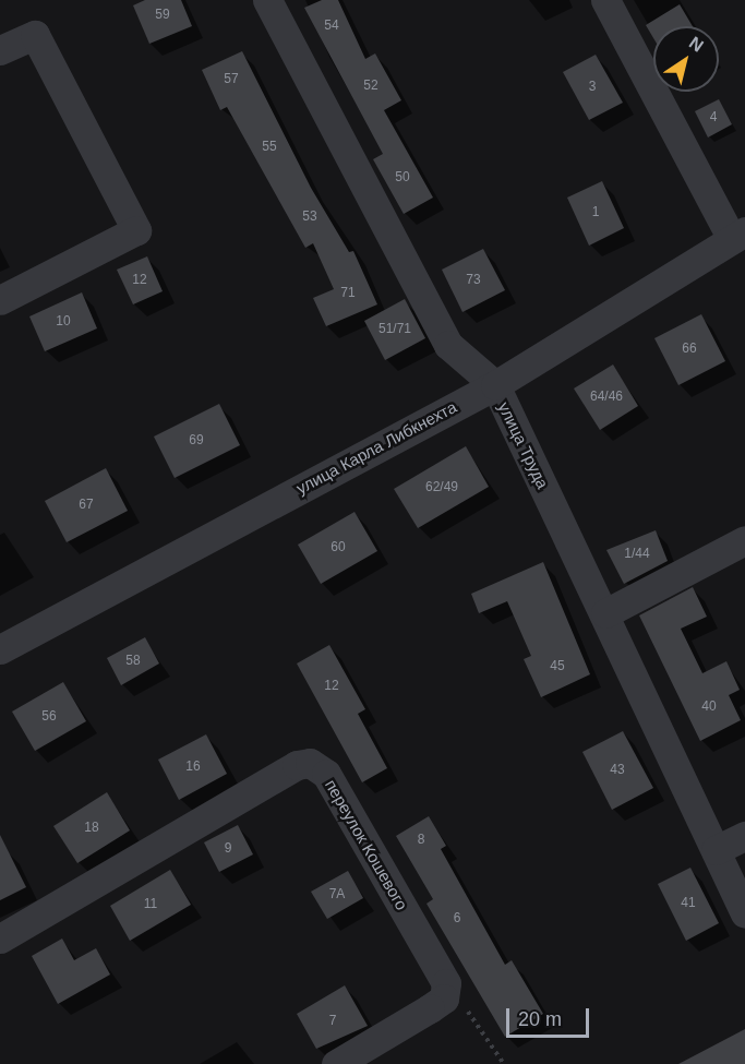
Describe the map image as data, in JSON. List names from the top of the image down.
{
  "streets": {
    "street": ["улица Труда", "улица Карла Либкнехта", "переулок Кошевого"]
  },
  "crossings": [
    ["улица Труда", "улица Карла Либкнехта"]
  ],
  "house_numbers": [
    "59",
    "54",
    "57",
    "52",
    "3",
    "4",
    "55",
    "50",
    "1",
    "53",
    "12",
    "73",
    "71",
    "10",
    "51/71",
    "66",
    "64/46",
    "69",
    "62/49",
    "67",
    "60",
    "1/44",
    "58",
    "45",
    "12",
    "40",
    "56",
    "16",
    "43",
    "18",
    "8",
    "9",
    "7А",
    "41",
    "11",
    "6",
    "7"
  ],
  "scale_bar": "20 m",
  "north": "top right"
}
